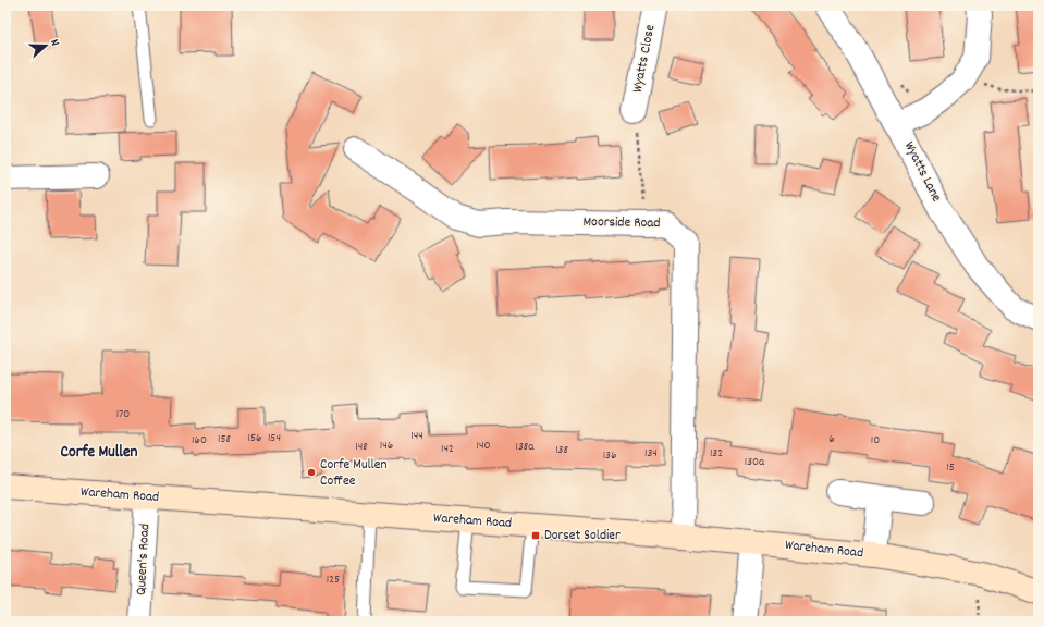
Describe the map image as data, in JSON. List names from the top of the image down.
{
  "streets": {
    "street": [
      "Wyatts Close",
      "Wyatts Lane",
      "Moorside Road",
      "Wareham Road",
      "Queen's Road"
    ]
  },
  "crossings": [
    ["Moorside Road", "Wareham Road"],
    ["Wareham Road", "Queen's Road"]
  ],
  "districts": ["Corfe Mullen"],
  "places": {
    "other": ["Corfe Mullen Coffee"],
    "transit": ["Dorset Soldier"]
  },
  "house_numbers": [
    "170",
    "144",
    "156",
    "154",
    "158",
    "6",
    "160",
    "10",
    "146",
    "140",
    "148",
    "138a",
    "142",
    "138",
    "134",
    "132",
    "136",
    "130a",
    "15",
    "125"
  ],
  "north": "right"
}
